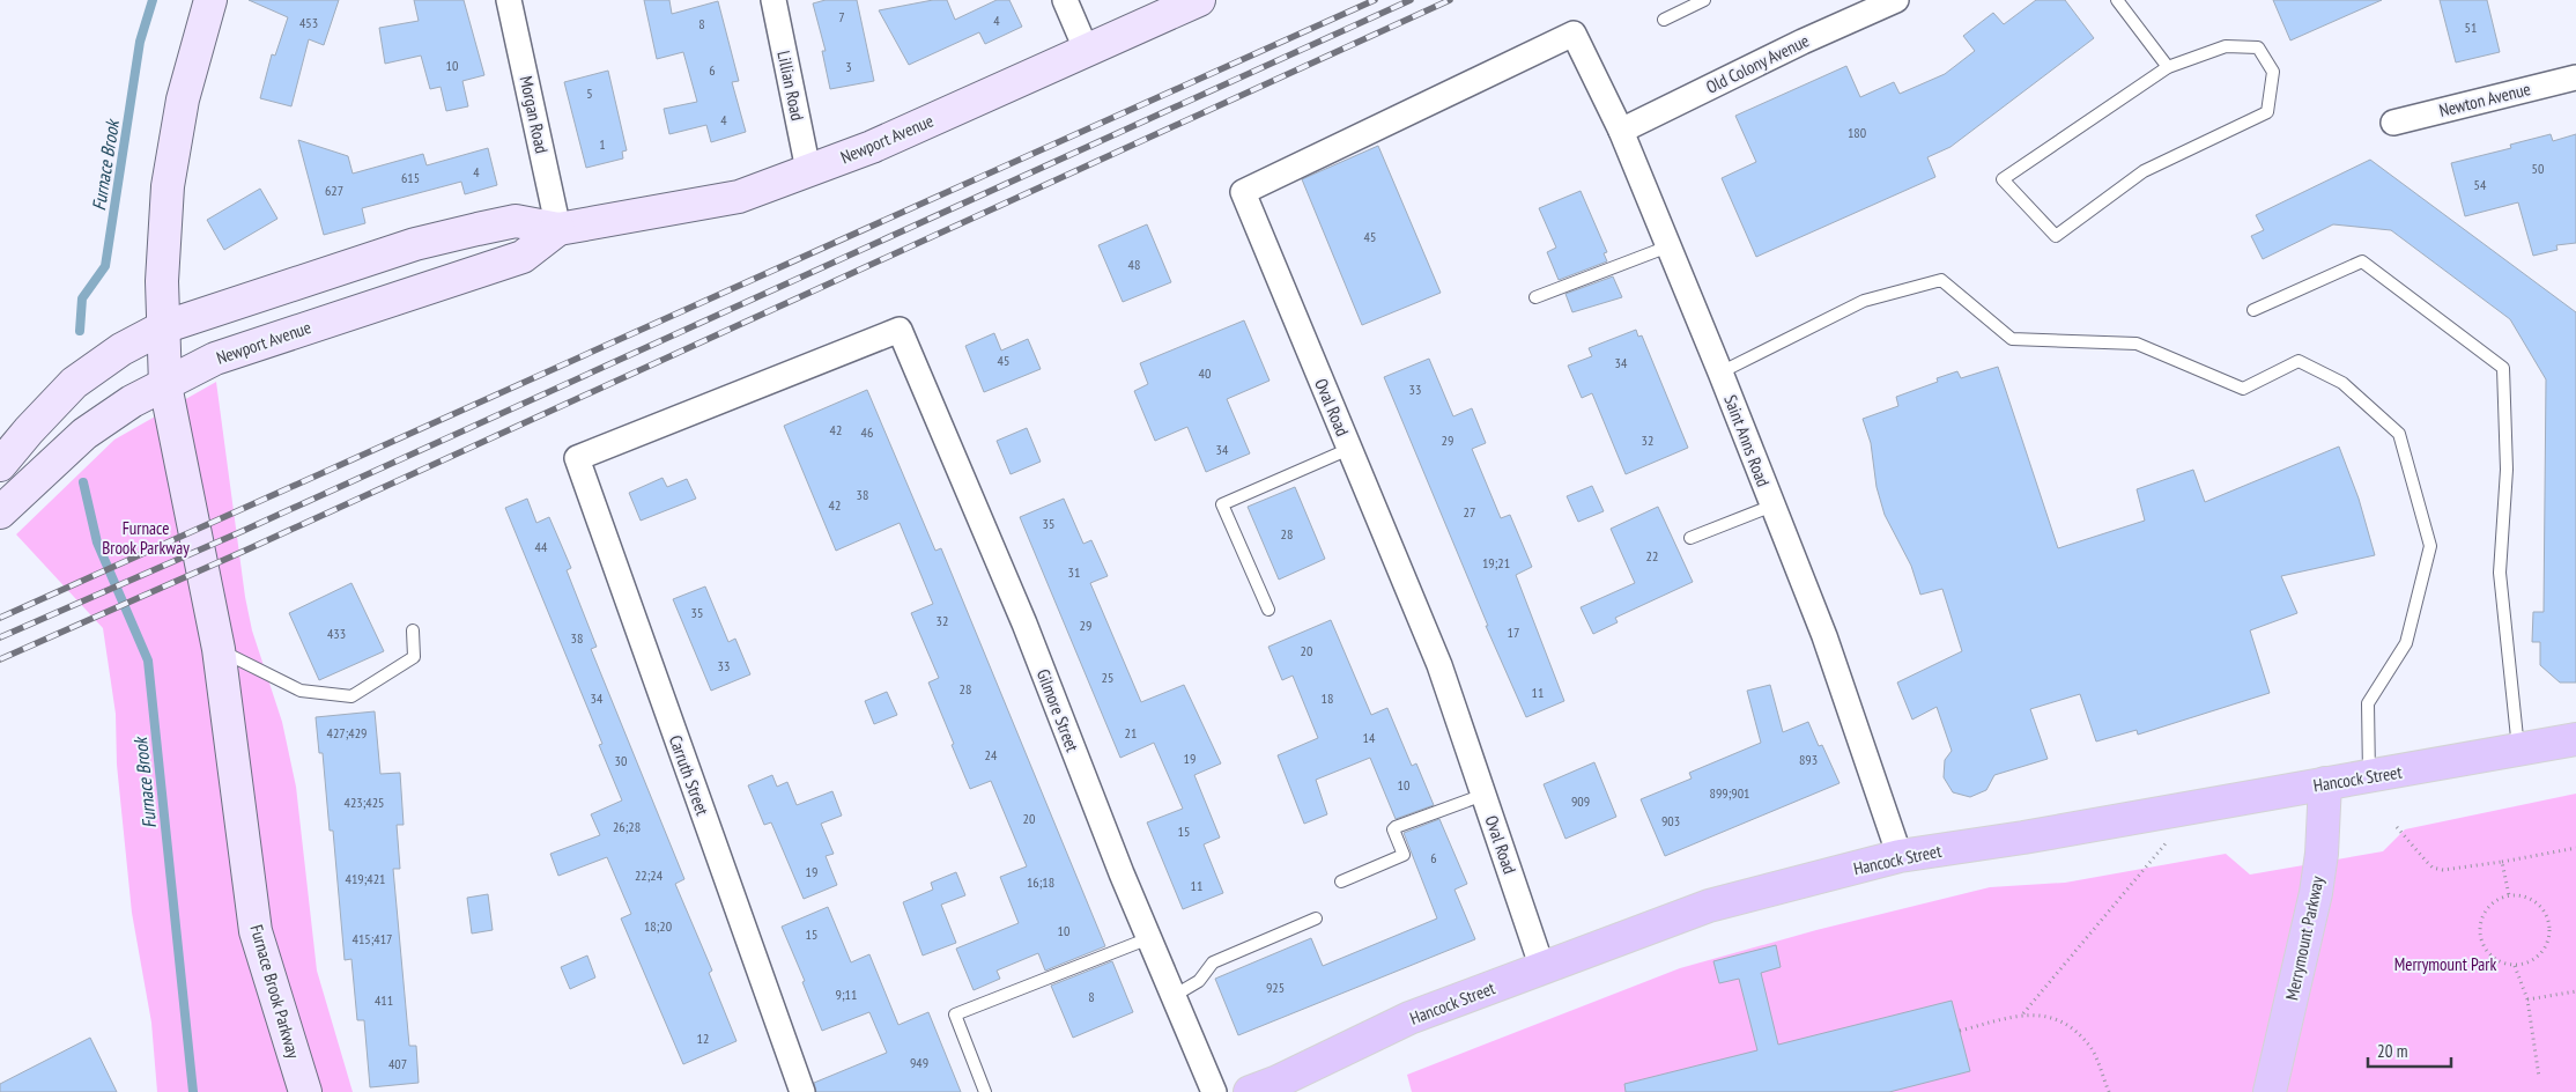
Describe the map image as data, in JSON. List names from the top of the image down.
{
  "streets": {
    "main road": [
      "Newport Avenue",
      "Hancock Street",
      "Merrymount Parkway",
      "Furnace Brook Parkway"
    ],
    "street": [
      "Old Colony Avenue",
      "Lillian Road",
      "Newton Avenue",
      "Morgan Road",
      "Oval Road",
      "Saint Anns Road",
      "Gilmore Street",
      "Carruth Street"
    ]
  },
  "crossings": [
    ["Old Colony Avenue", "Saint Anns Road"],
    ["Lillian Road", "Newport Avenue"],
    ["Morgan Road", "Newport Avenue"],
    ["Newport Avenue", "Furnace Brook Parkway"],
    ["Oval Road", "Saint Anns Road"],
    ["Oval Road", "Hancock Street"],
    ["Saint Anns Road", "Hancock Street"],
    ["Gilmore Street", "Carruth Street"],
    ["Hancock Street", "Merrymount Parkway"]
  ],
  "water": ["Furnace Brook"],
  "parks": ["Furnace Brook Parkway", "Merrymount Park"],
  "house_numbers": [
    "7",
    "4",
    "453",
    "8",
    "51",
    "10",
    "3",
    "6",
    "5",
    "4",
    "180",
    "1",
    "50",
    "4",
    "615",
    "54",
    "627",
    "45",
    "48",
    "45",
    "34",
    "40",
    "33",
    "42",
    "46",
    "29",
    "32",
    "34",
    "38",
    "42",
    "27",
    "35",
    "28",
    "44",
    "22",
    "19;21",
    "31",
    "35",
    "32",
    "29",
    "17",
    "433",
    "38",
    "20",
    "33",
    "25",
    "28",
    "11",
    "34",
    "18",
    "427;429",
    "21",
    "14",
    "24",
    "19",
    "893",
    "30",
    "10",
    "899;901",
    "909",
    "423;425",
    "20",
    "903",
    "26;28",
    "15",
    "6",
    "19",
    "22;24",
    "419;421",
    "16;18",
    "11",
    "18;20",
    "10",
    "15",
    "415;417",
    "925",
    "9;11",
    "8",
    "411",
    "12",
    "949",
    "407"
  ],
  "scale_bar": "20 m"
}
